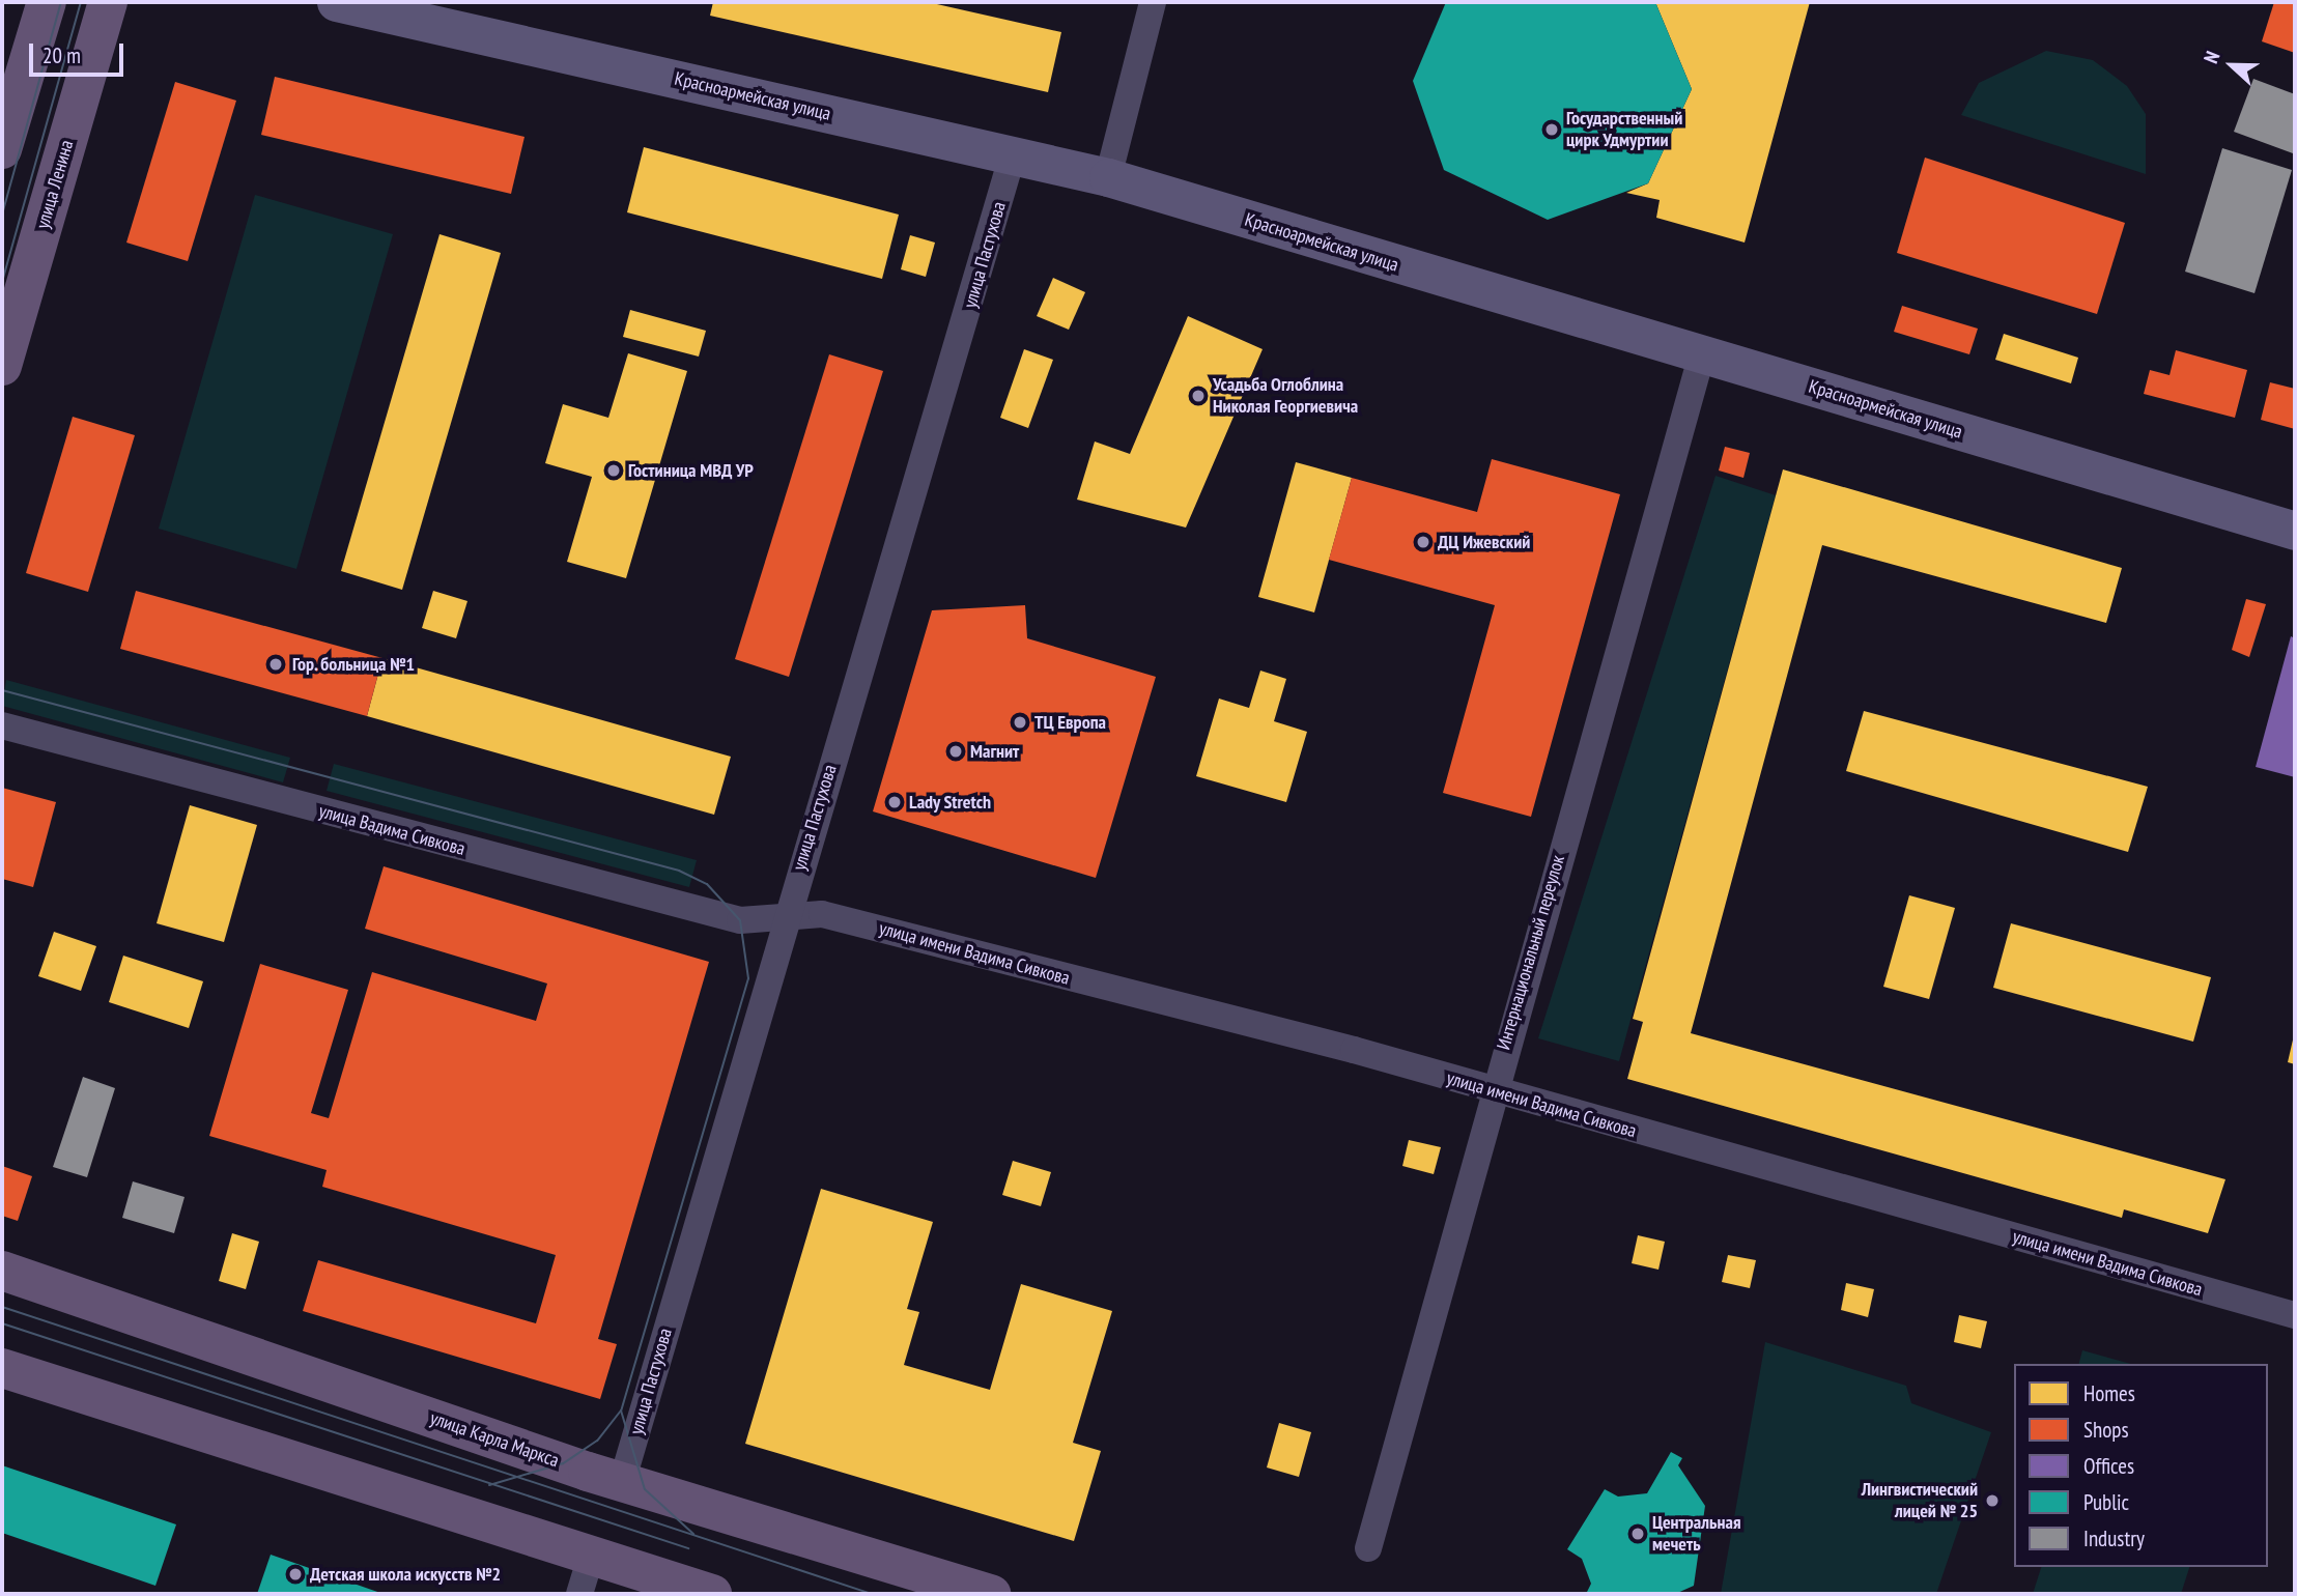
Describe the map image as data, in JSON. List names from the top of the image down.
{
  "streets": {
    "main road": ["улица Ленина", "улица Карла Маркса"],
    "street": [
      "Красноармейская улица",
      "улица Пастухова",
      "улица Вадима Сивкова",
      "Интернациональный переулок",
      "улица имени Вадима Сивкова"
    ]
  },
  "crossings": [
    ["Красноармейская улица", "улица Пастухова"],
    ["Красноармейская улица", "Интернациональный переулок"],
    ["улица Пастухова", "улица Вадима Сивкова"],
    ["улица Пастухова", "улица имени Вадима Сивкова"],
    ["улица Пастухова", "улица Карла Маркса"],
    ["улица Вадима Сивкова", "улица имени Вадима Сивкова"],
    ["Интернациональный переулок", "улица имени Вадима Сивкова"]
  ],
  "places": [
    "Государственный цирк Удмуртии",
    "Усадьба Оглоблина Николая Георгиевича",
    "Гостиница МВД УР",
    "ДЦ Ижевский",
    "Гор. больница №1",
    "ТЦ Европа",
    "Магнит",
    "Lady Stretch",
    "Лингвистический лицей № 25",
    "Центральная мечеть",
    "Детская школа искусств №2"
  ],
  "legend": [
    "Homes",
    "Shops",
    "Offices",
    "Public",
    "Industry"
  ],
  "scale_bar": "20 m",
  "north": "left"
}
